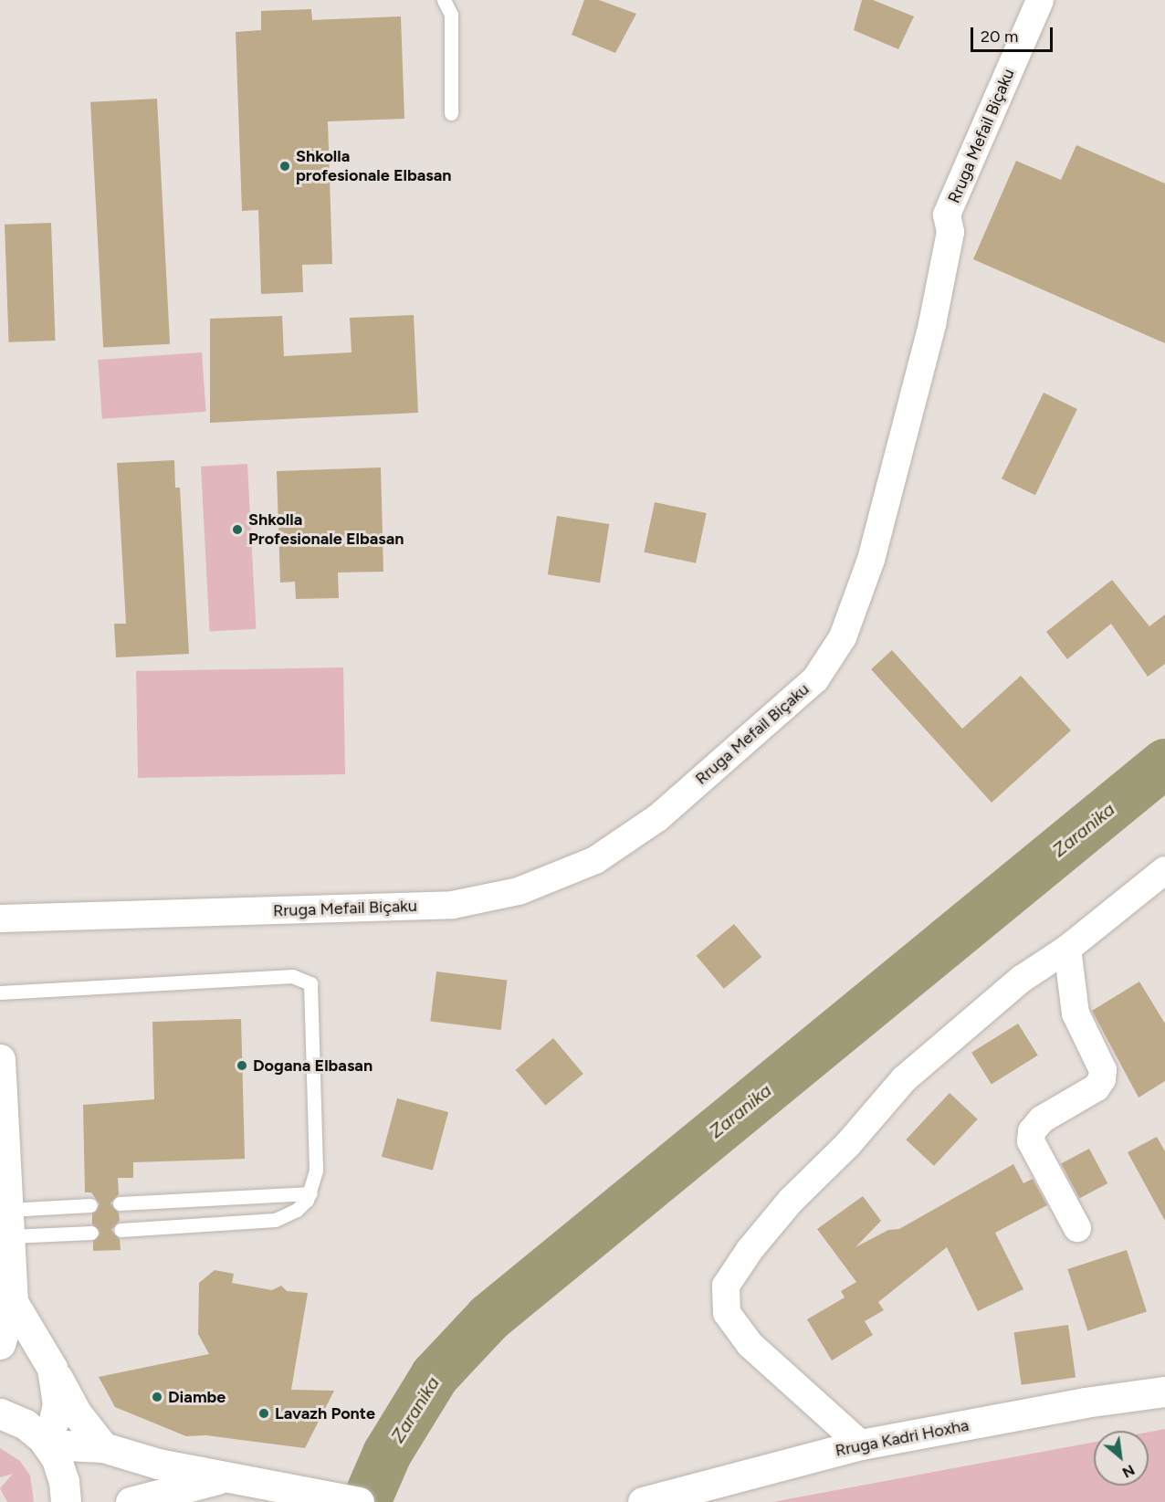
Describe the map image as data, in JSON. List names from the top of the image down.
{
  "streets": {
    "main road": ["Rruga Kadri Hoxha"],
    "street": ["Rruga Mefail Biçaku"]
  },
  "water": ["Zaranika"],
  "places": [
    "Shkolla profesionale Elbasan",
    "Shkolla Profesionale Elbasan",
    "Dogana Elbasan",
    "Diambe",
    "Lavazh Ponte"
  ],
  "scale_bar": "20 m",
  "north": "bottom right"
}
